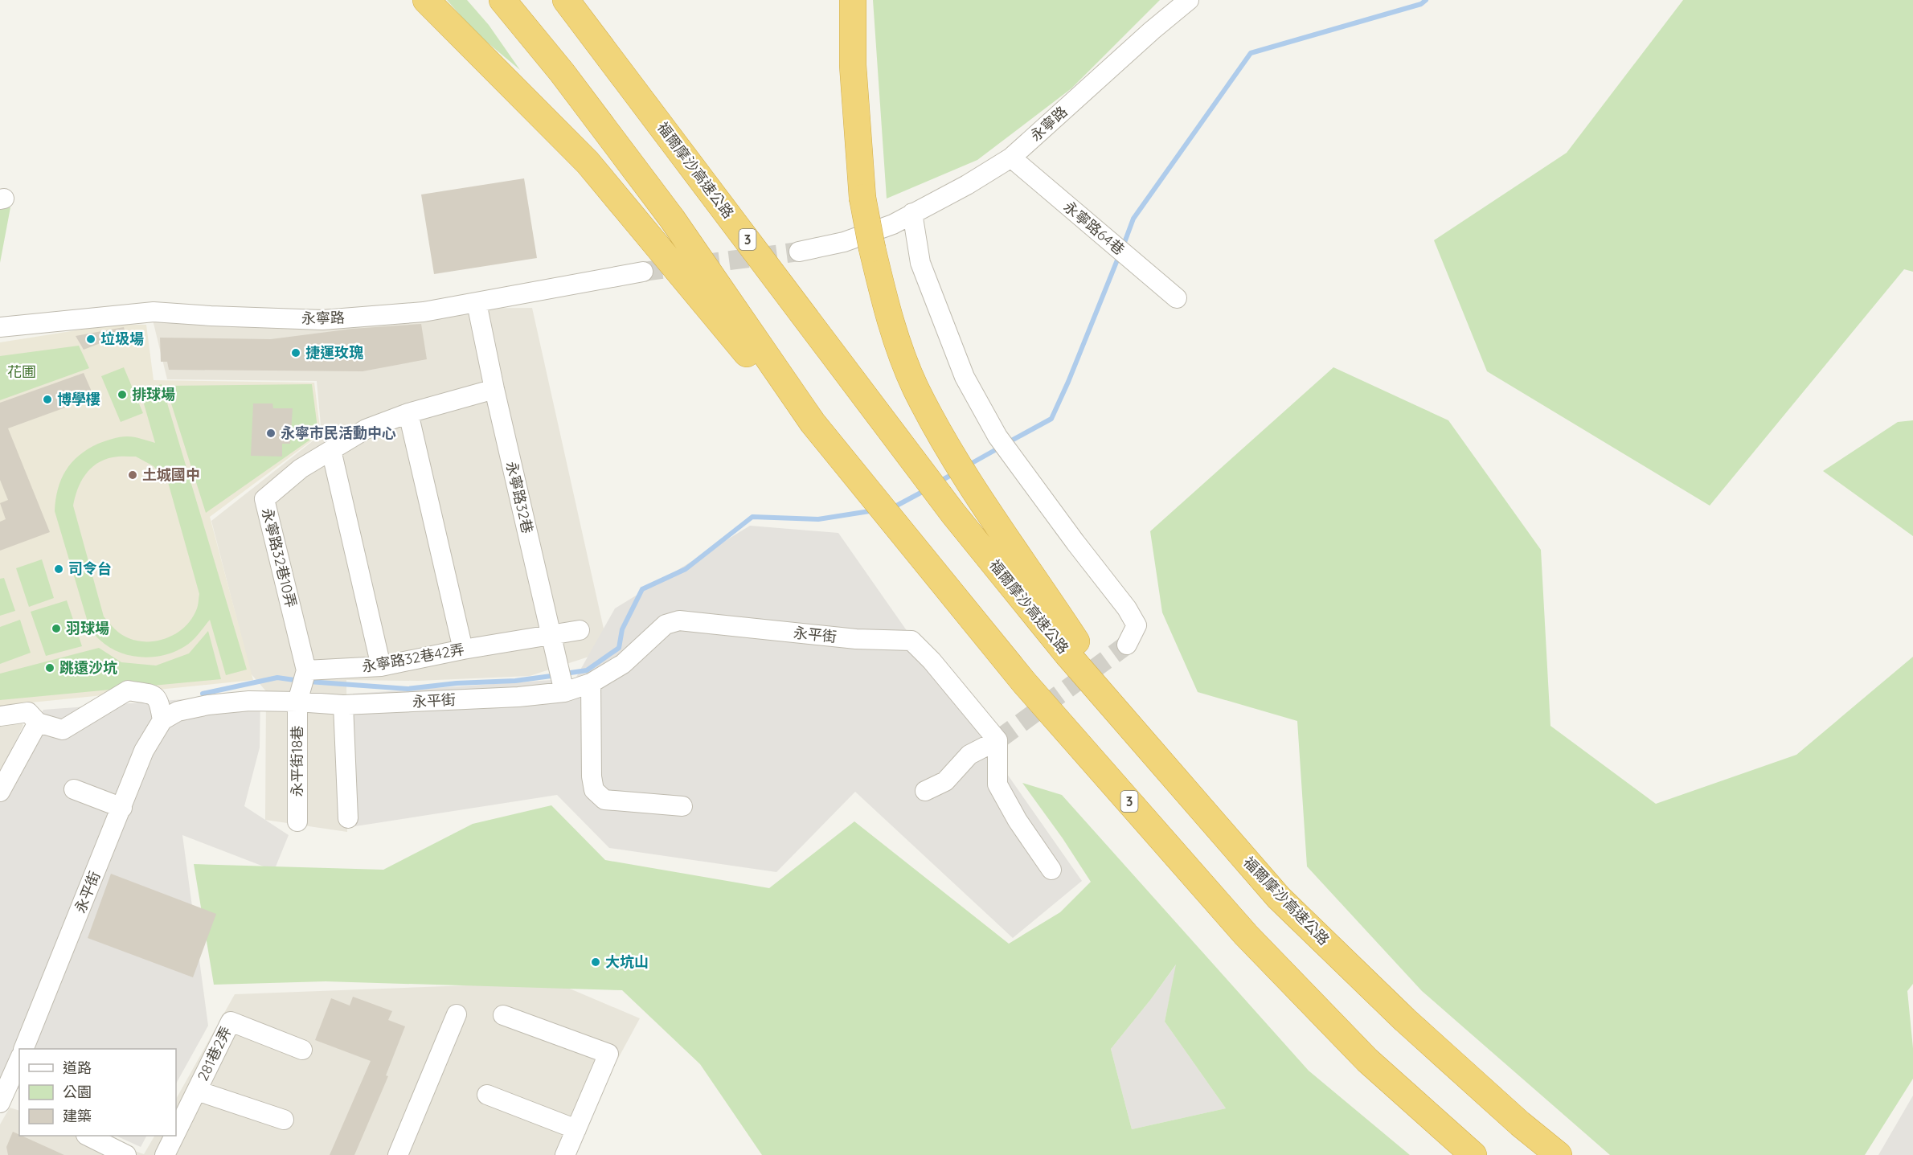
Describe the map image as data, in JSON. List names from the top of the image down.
{
  "streets": {
    "highway": ["福爾摩沙高速公路", "3"],
    "street": [
      "永寧路",
      "永寧路64巷",
      "永寧路32巷",
      "永寧路32巷10弄",
      "永平街",
      "永寧路32巷42弄",
      "永平街18巷",
      "281巷2弄"
    ]
  },
  "crossings": [
    ["永寧路", "永寧路64巷"],
    ["永寧路", "永寧路32巷"],
    ["永寧路32巷", "永寧路32巷10弄"],
    ["永寧路32巷", "永平街"],
    ["永寧路32巷", "永寧路32巷42弄"],
    ["永寧路32巷10弄", "永寧路32巷42弄"],
    ["永平街", "永平街18巷"]
  ],
  "parks": ["花圃"],
  "places": [
    "垃圾場",
    "捷運玫瑰",
    "排球場",
    "博學樓",
    "永寧市民活動中心",
    "土城國中",
    "司令台",
    "羽球場",
    "跳遠沙坑",
    "大坑山"
  ],
  "legend": ["道路", "公園", "建築"]
}
